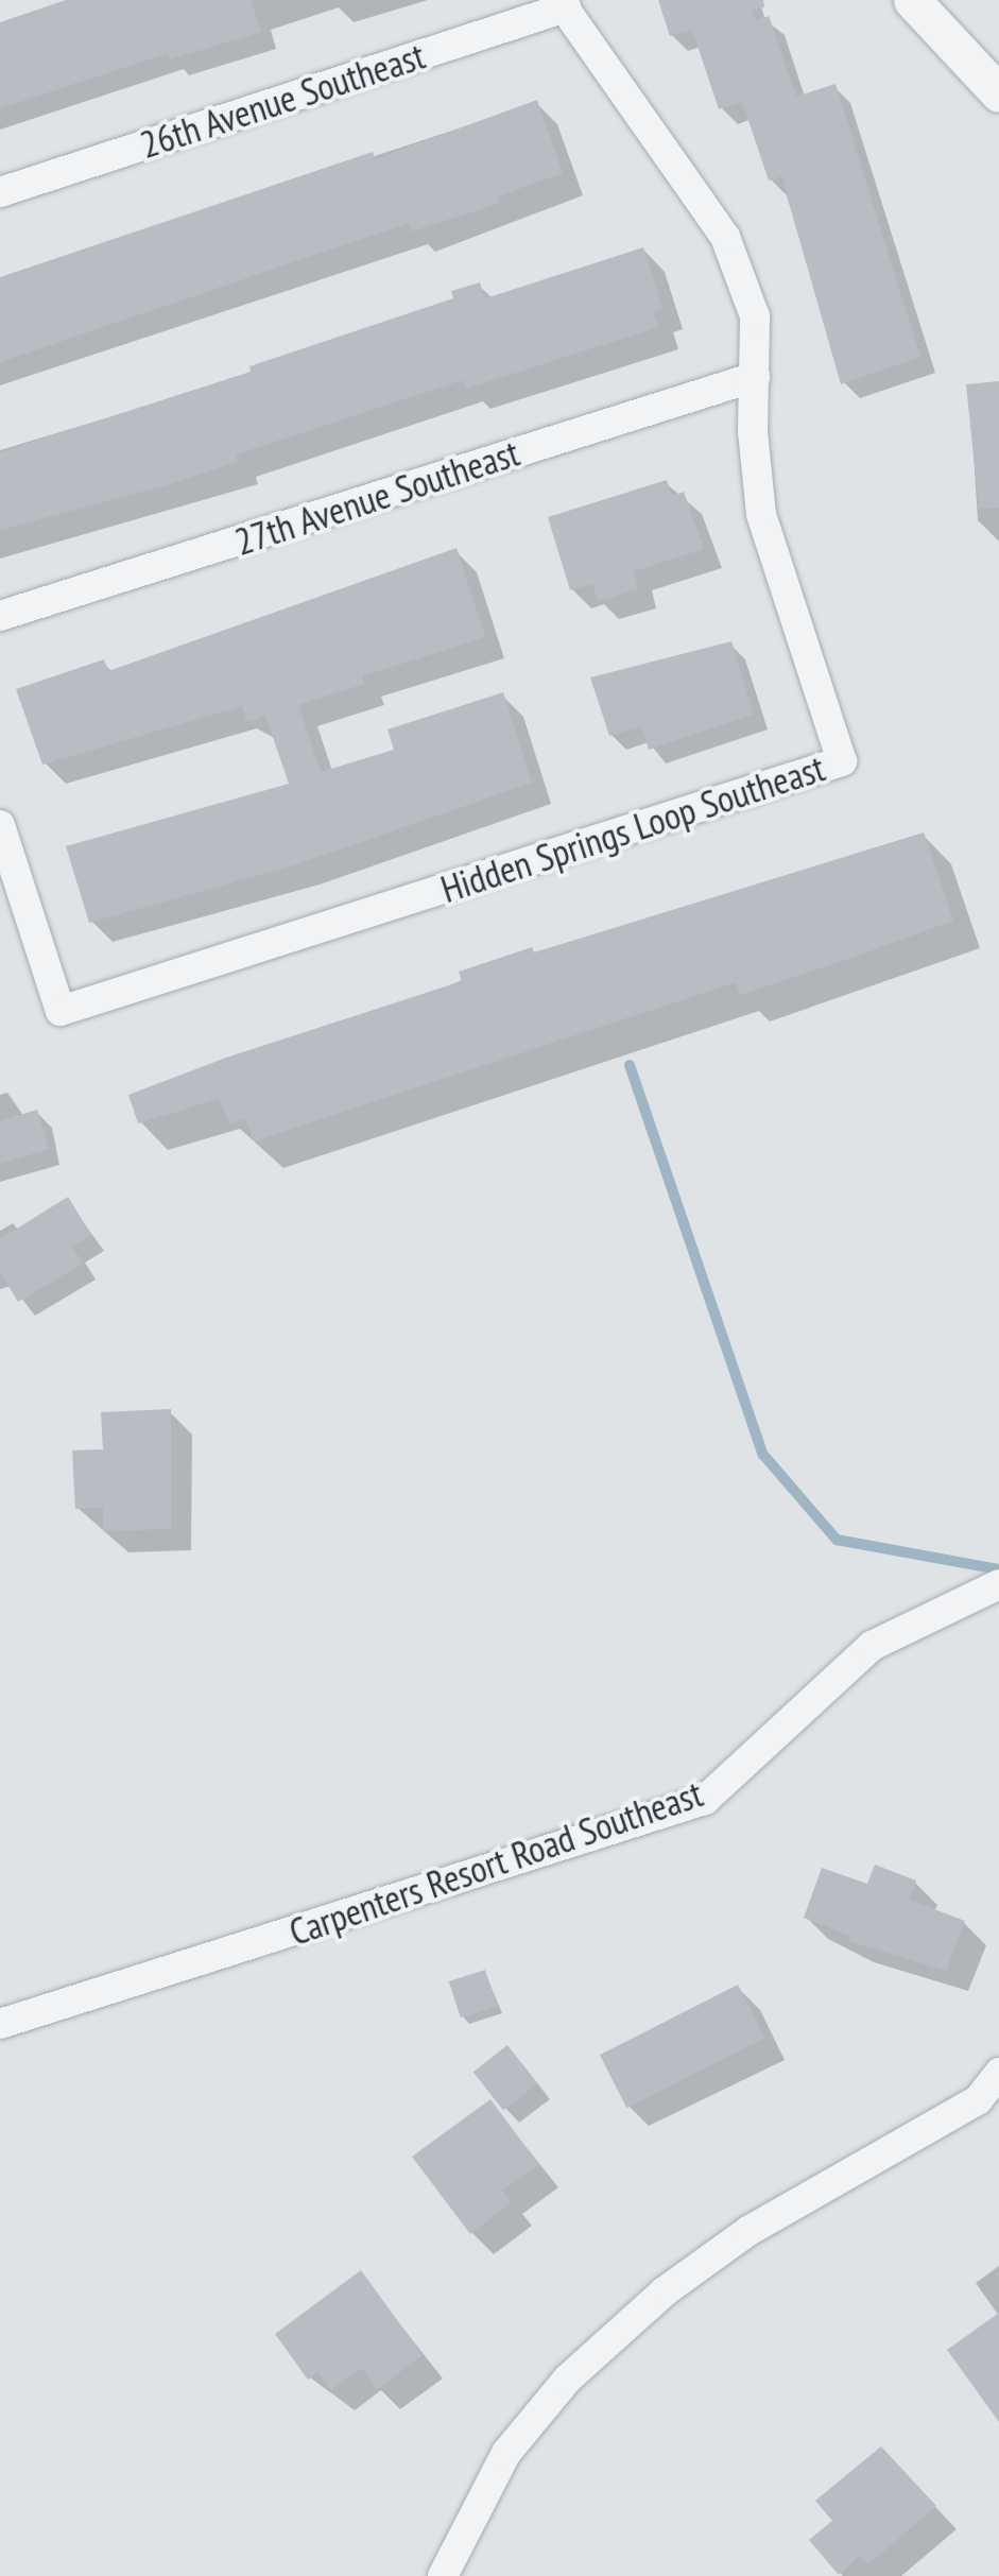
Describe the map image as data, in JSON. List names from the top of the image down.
{
  "streets": {
    "street": [
      "26th Avenue Southeast",
      "27th Avenue Southeast",
      "Hidden Springs Loop Southeast",
      "Carpenters Resort Road Southeast"
    ]
  },
  "crossings": [
    ["26th Avenue Southeast", "Hidden Springs Loop Southeast"],
    ["27th Avenue Southeast", "Hidden Springs Loop Southeast"]
  ]
}
